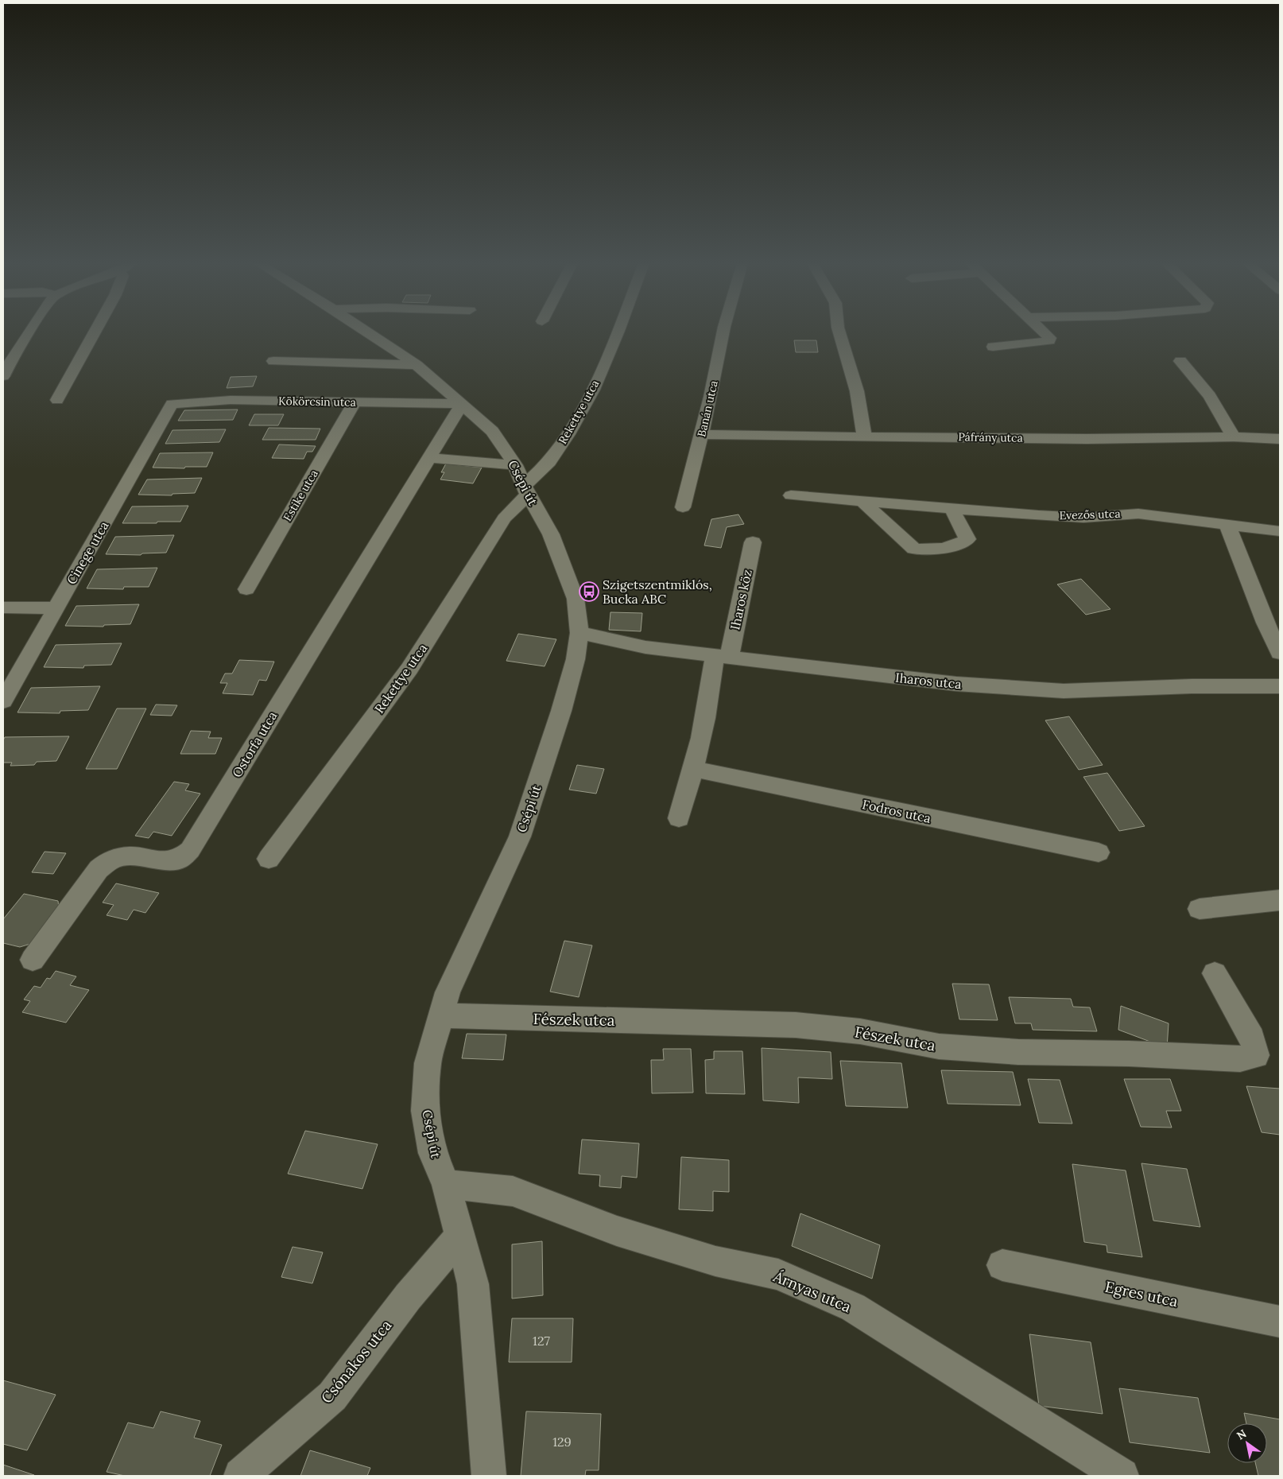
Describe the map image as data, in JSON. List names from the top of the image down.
{
  "streets": {
    "street": [
      "Kökörcsin utca",
      "Banán utca",
      "Rekettye utca",
      "Páfrány utca",
      "Csépi út",
      "Estike utca",
      "Evezős utca",
      "Cinege utca",
      "Iharos köz",
      "Iharos utca",
      "Ostorfa utca",
      "Fodros utca",
      "Fészek utca",
      "Árnyas utca",
      "Egres utca",
      "Csónakos utca"
    ]
  },
  "crossings": [
    ["Kökörcsin utca", "Csépi út"],
    ["Kökörcsin utca", "Estike utca"],
    ["Kökörcsin utca", "Cinege utca"],
    ["Kökörcsin utca", "Ostorfa utca"],
    ["Banán utca", "Páfrány utca"],
    ["Rekettye utca", "Csépi út"],
    ["Csépi út", "Iharos utca"],
    ["Csépi út", "Ostorfa utca"],
    ["Csépi út", "Fészek utca"],
    ["Csépi út", "Árnyas utca"],
    ["Csépi út", "Csónakos utca"],
    ["Iharos köz", "Iharos utca"]
  ],
  "places": {
    "bus stop": ["Szigetszentmiklós, Bucka ABC"]
  },
  "house_numbers": ["127", "129"],
  "north": "top left"
}
